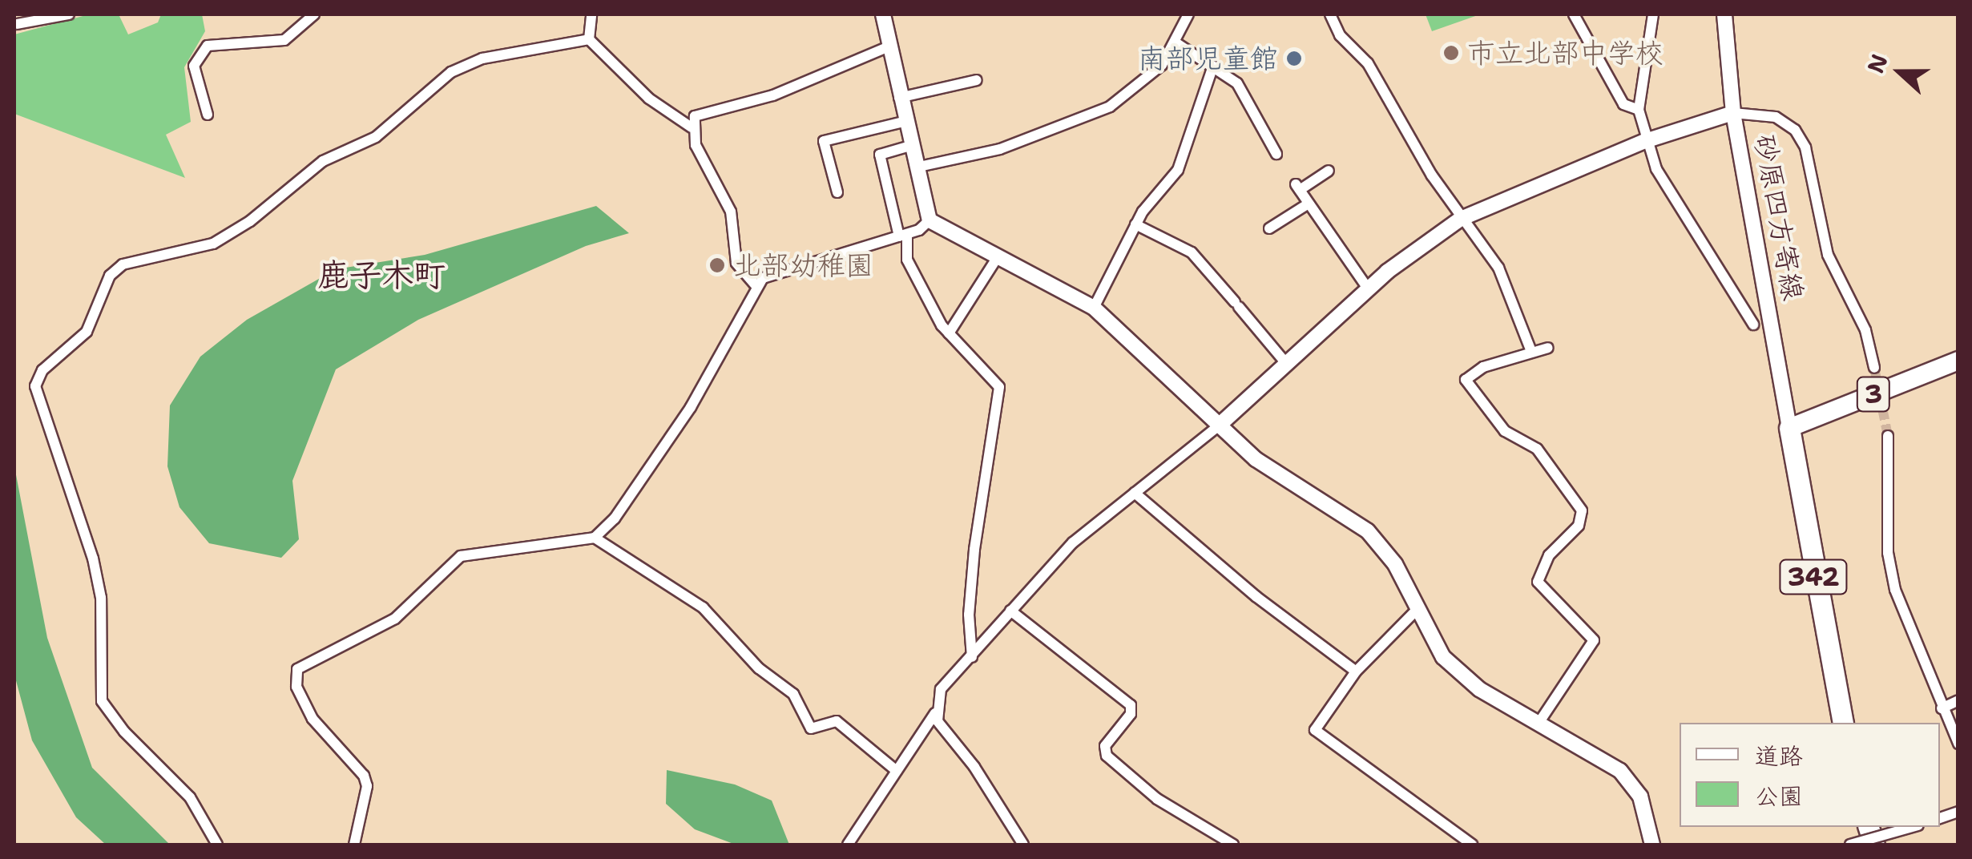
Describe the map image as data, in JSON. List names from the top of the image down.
{
  "streets": {
    "highway": ["3", "342"],
    "street": ["砂原四方寄線"]
  },
  "crossings": [
    ["砂原四方寄線", "3"],
    ["砂原四方寄線", "342"],
    ["3", "342"]
  ],
  "districts": ["鹿子木町"],
  "places": ["市立北部中学校", "南部児童館", "北部幼稚園"],
  "legend": ["道路", "公園"],
  "north": "left"
}
